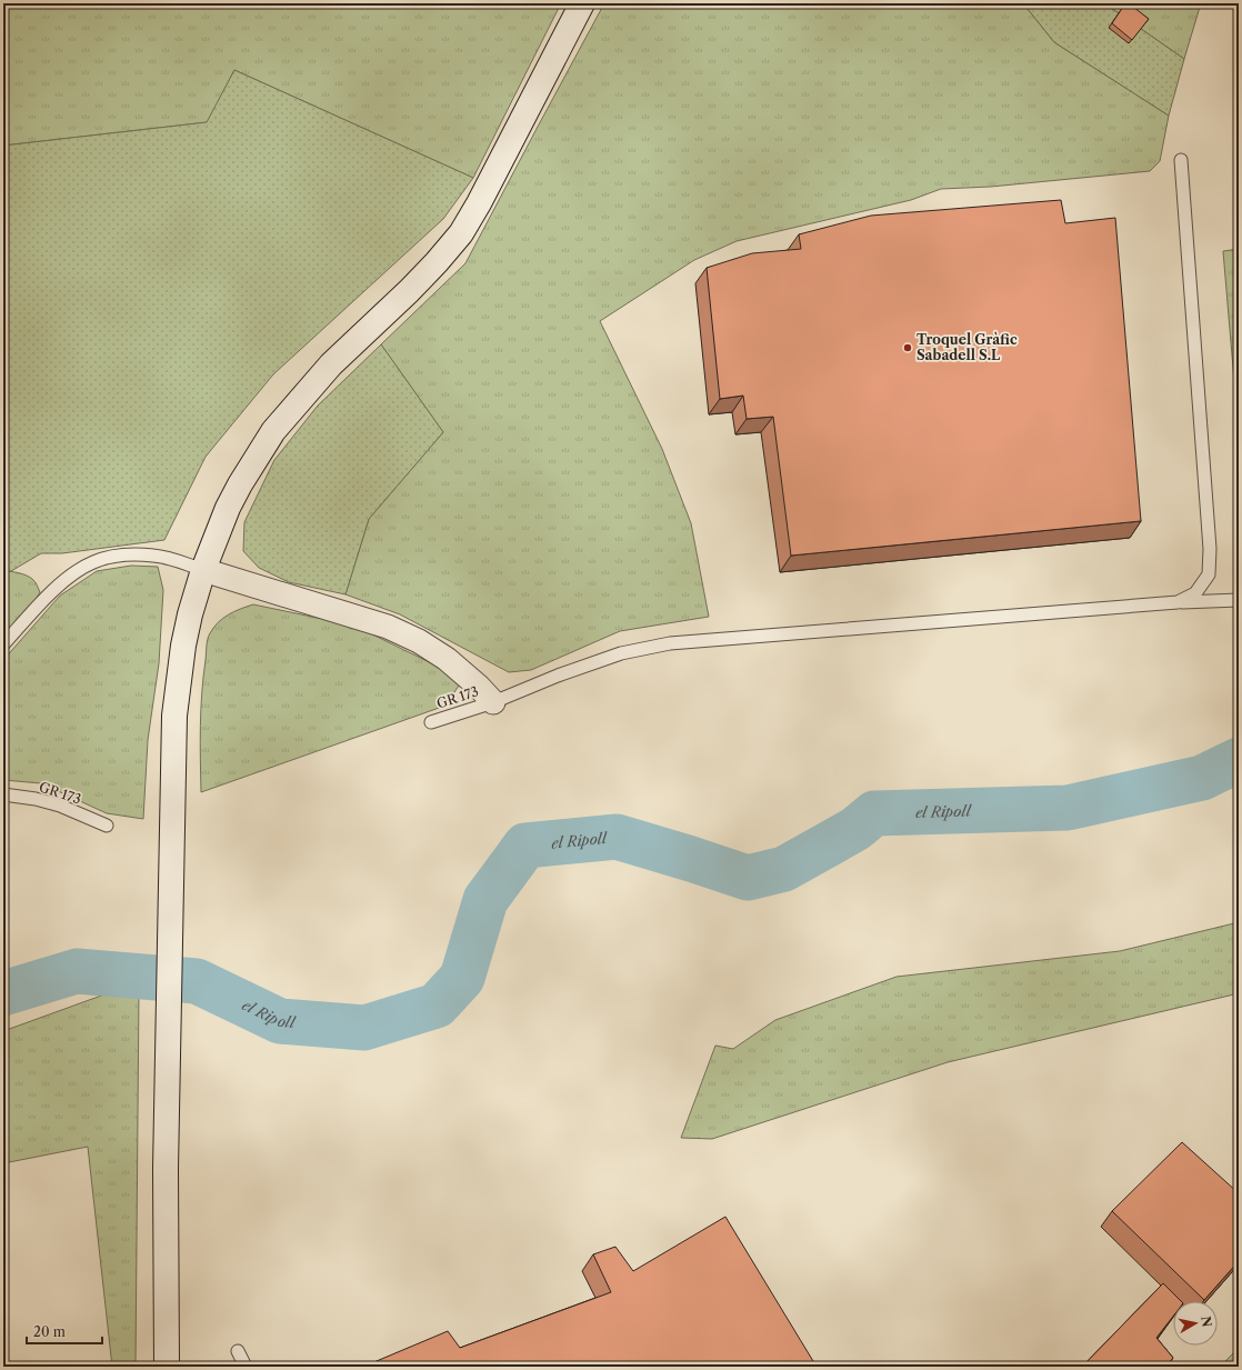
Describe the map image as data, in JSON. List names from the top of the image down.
{
  "streets": {
    "lane": ["GR 173"]
  },
  "water": ["el Ripoll"],
  "places": ["Troquel Gràfic Sabadell S.L"],
  "scale_bar": "20 m",
  "north": "right"
}
